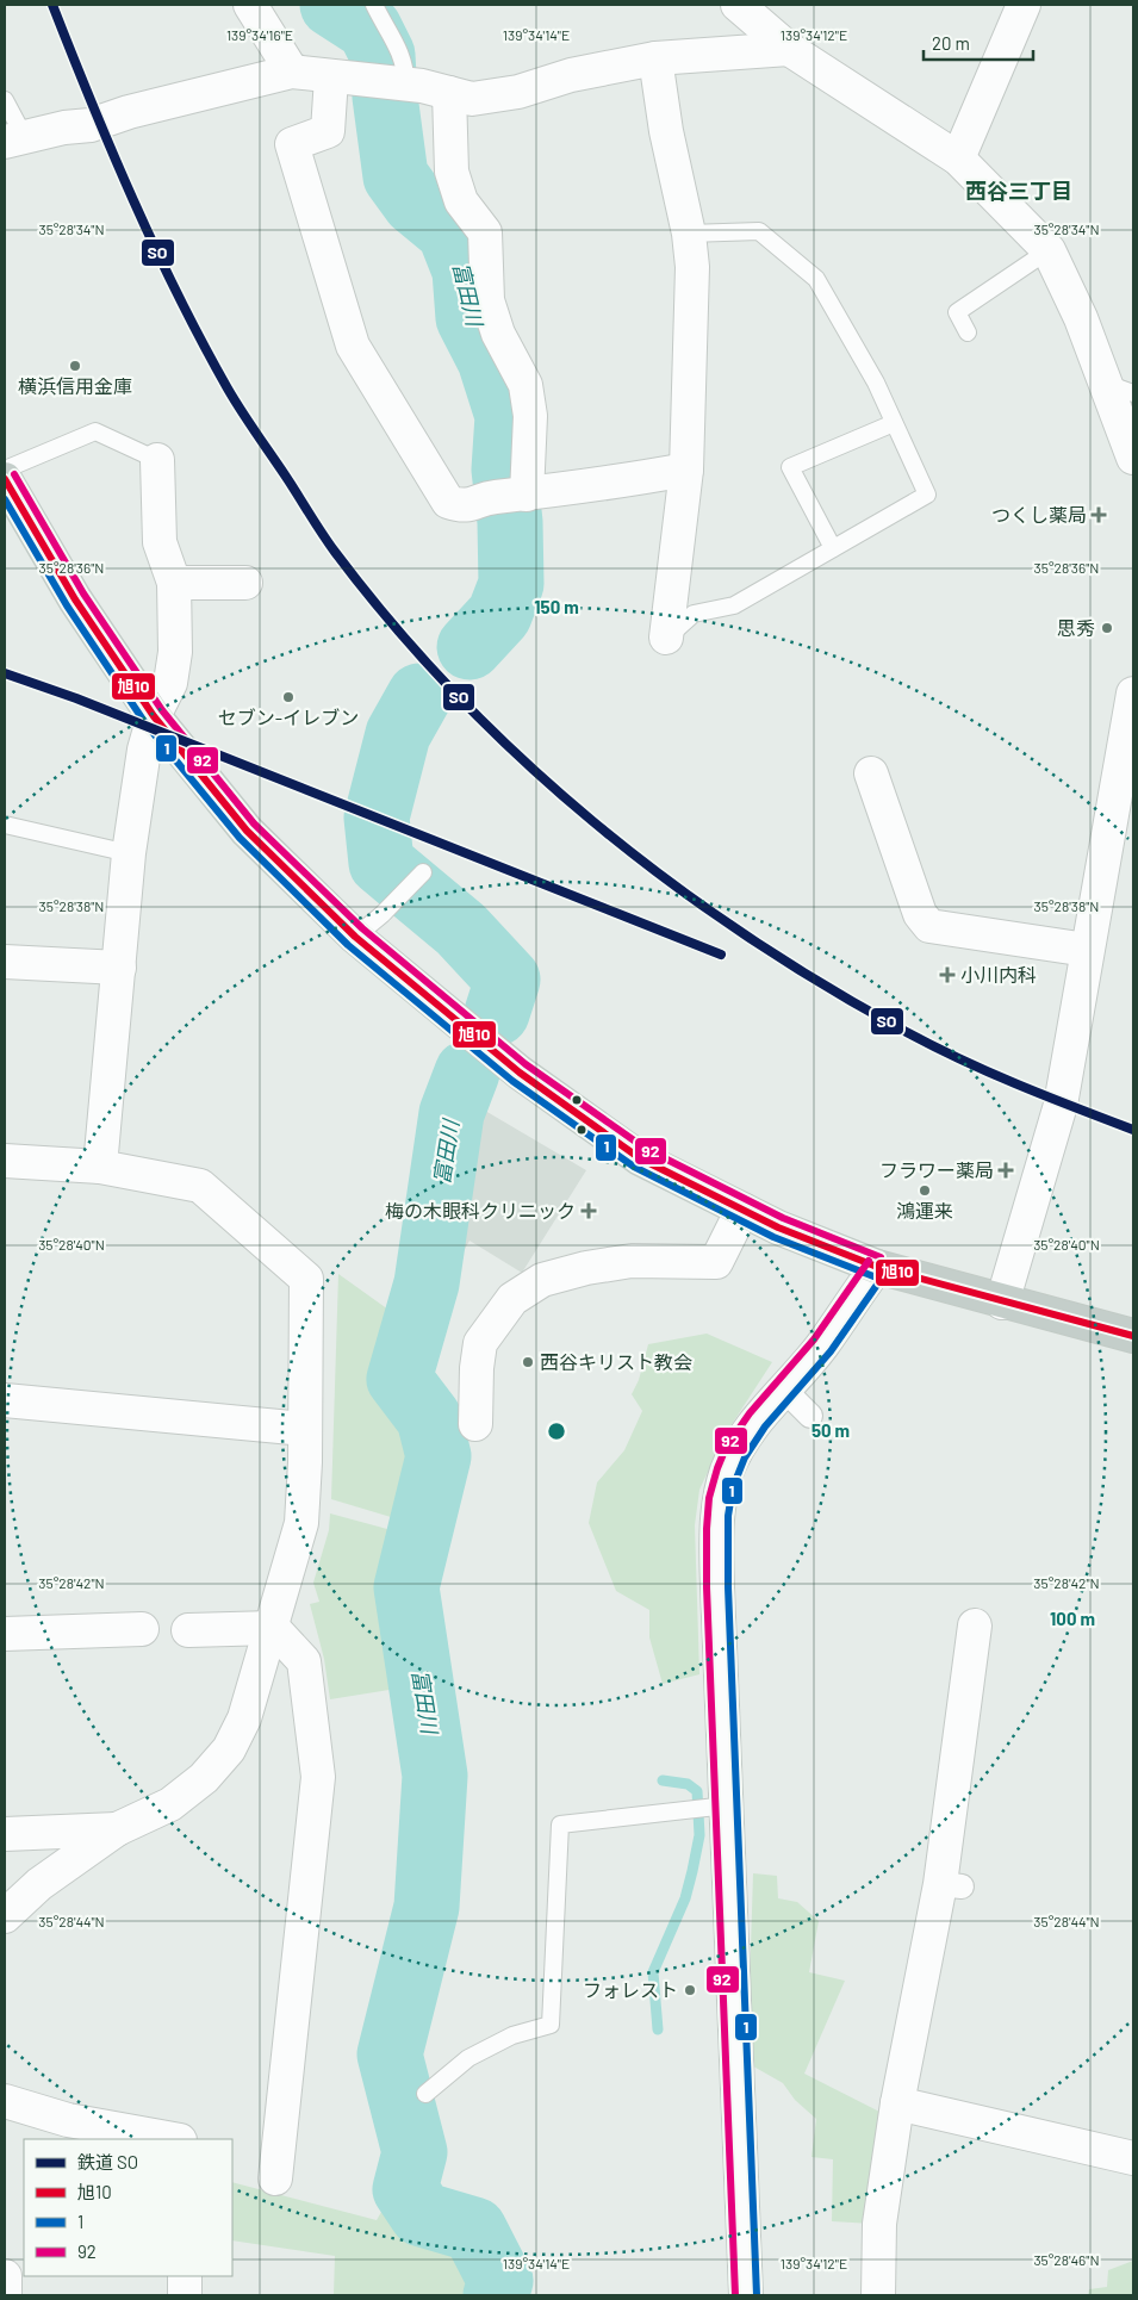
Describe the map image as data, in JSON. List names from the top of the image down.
{
  "districts": ["西谷三丁目"],
  "water": ["富田川"],
  "places": {
    "other": [
      "横浜信用金庫",
      "思秀",
      "セブン-イレブン",
      "鴻運来",
      "西谷キリスト教会",
      "フォレスト"
    ],
    "health": [
      "つくし薬局",
      "小川内科",
      "フラワー薬局",
      "梅の木眼科クリニック"
    ]
  },
  "lines": [
    "rail line SO",
    "transit line 92",
    "transit line 旭10",
    "transit line 1"
  ],
  "legend": [
    "鉄道 SO",
    "旭10",
    "1",
    "92"
  ],
  "scale_bar": "20 m",
  "coordinates": [
    "139°34'16\"E",
    "139°34'14\"E",
    "139°34'12\"E",
    "35°28'34\"N",
    "35°28'36\"N",
    "35°28'38\"N",
    "35°28'40\"N",
    "35°28'42\"N",
    "35°28'44\"N",
    "35°28'46\"N"
  ],
  "rings": ["150 m", "50 m", "100 m"]
}
